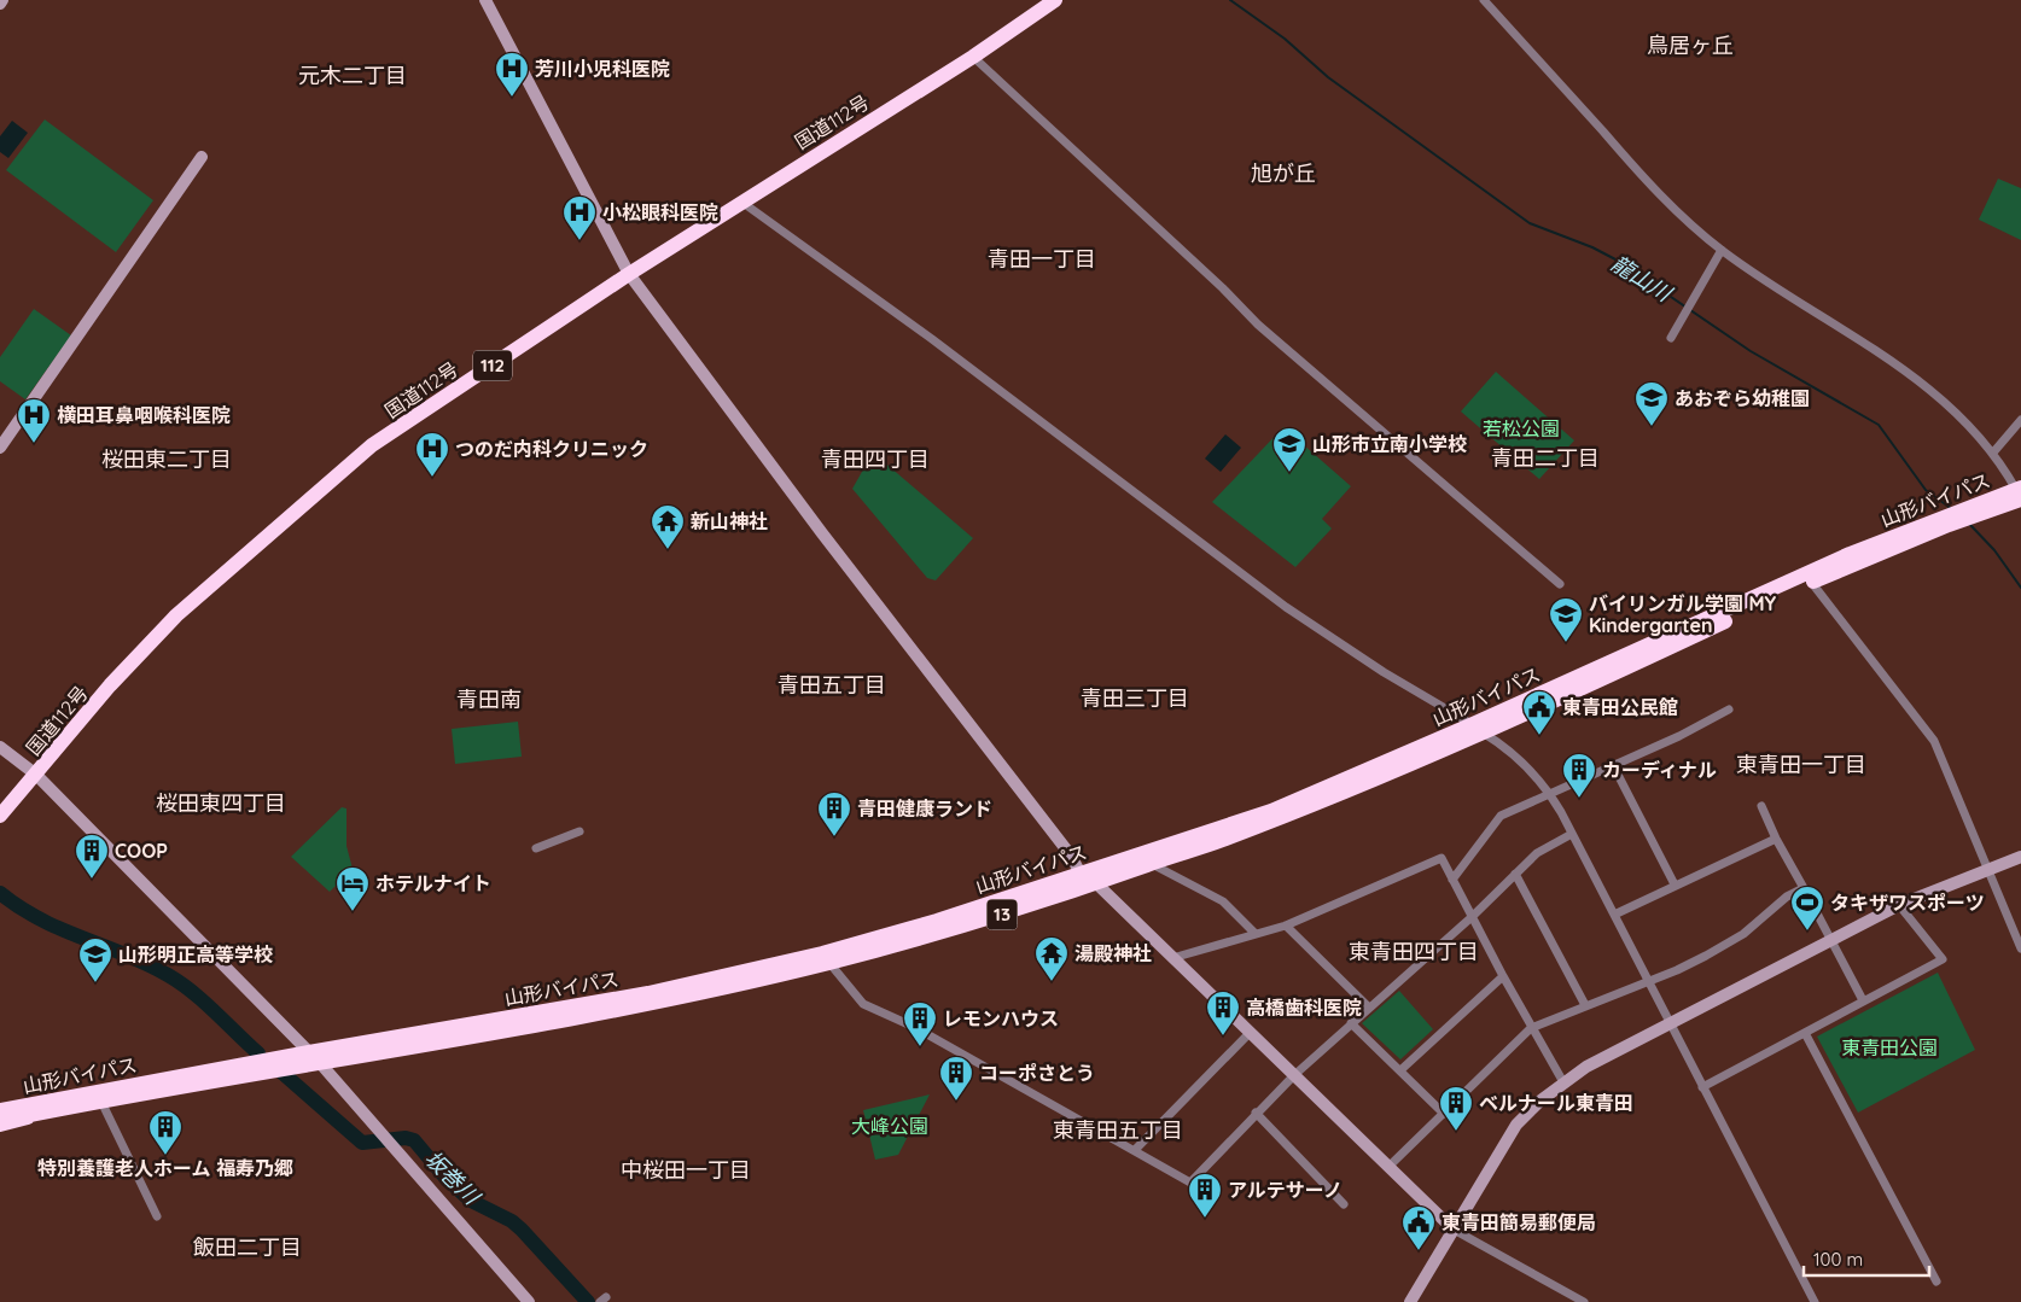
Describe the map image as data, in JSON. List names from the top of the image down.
{
  "streets": {
    "highway": [
      "国道112号",
      "112",
      "山形バイパス",
      "13"
    ]
  },
  "districts": [
    "鳥居ヶ丘",
    "元木二丁目",
    "旭が丘",
    "青田一丁目",
    "青田二丁目",
    "桜田東二丁目",
    "青田四丁目",
    "青田五丁目",
    "青田三丁目",
    "青田南",
    "東青田一丁目",
    "桜田東四丁目",
    "東青田四丁目",
    "東青田五丁目",
    "中桜田一丁目",
    "飯田二丁目"
  ],
  "water": ["龍山川", "坂巻川"],
  "parks": ["若松公園", "東青田公園", "大峰公園"],
  "places": {
    "hospital": [
      "芳川小児科医院",
      "小松眼科医院",
      "横田耳鼻咽喉科医院",
      "つのだ内科クリニック"
    ],
    "school or university": [
      "あおぞら幼稚園",
      "山形市立南小学校",
      "バイリンガル学園 MY Kindergarten",
      "山形明正高等学校"
    ],
    "temple": ["新山神社", "湯殿神社"],
    "public building": ["東青田公民館", "東青田簡易郵便局"],
    "building": [
      "カーディナル",
      "青田健康ランド",
      "COOP",
      "高橋歯科医院",
      "レモンハウス",
      "コーポさとう",
      "ベルナール東青田",
      "特別養護老人ホーム 福寿乃郷",
      "アルテサーノ"
    ],
    "hotel": ["ホテルナイト"],
    "sports": ["タキザワスポーツ"]
  },
  "scale_bar": "100 m"
}
